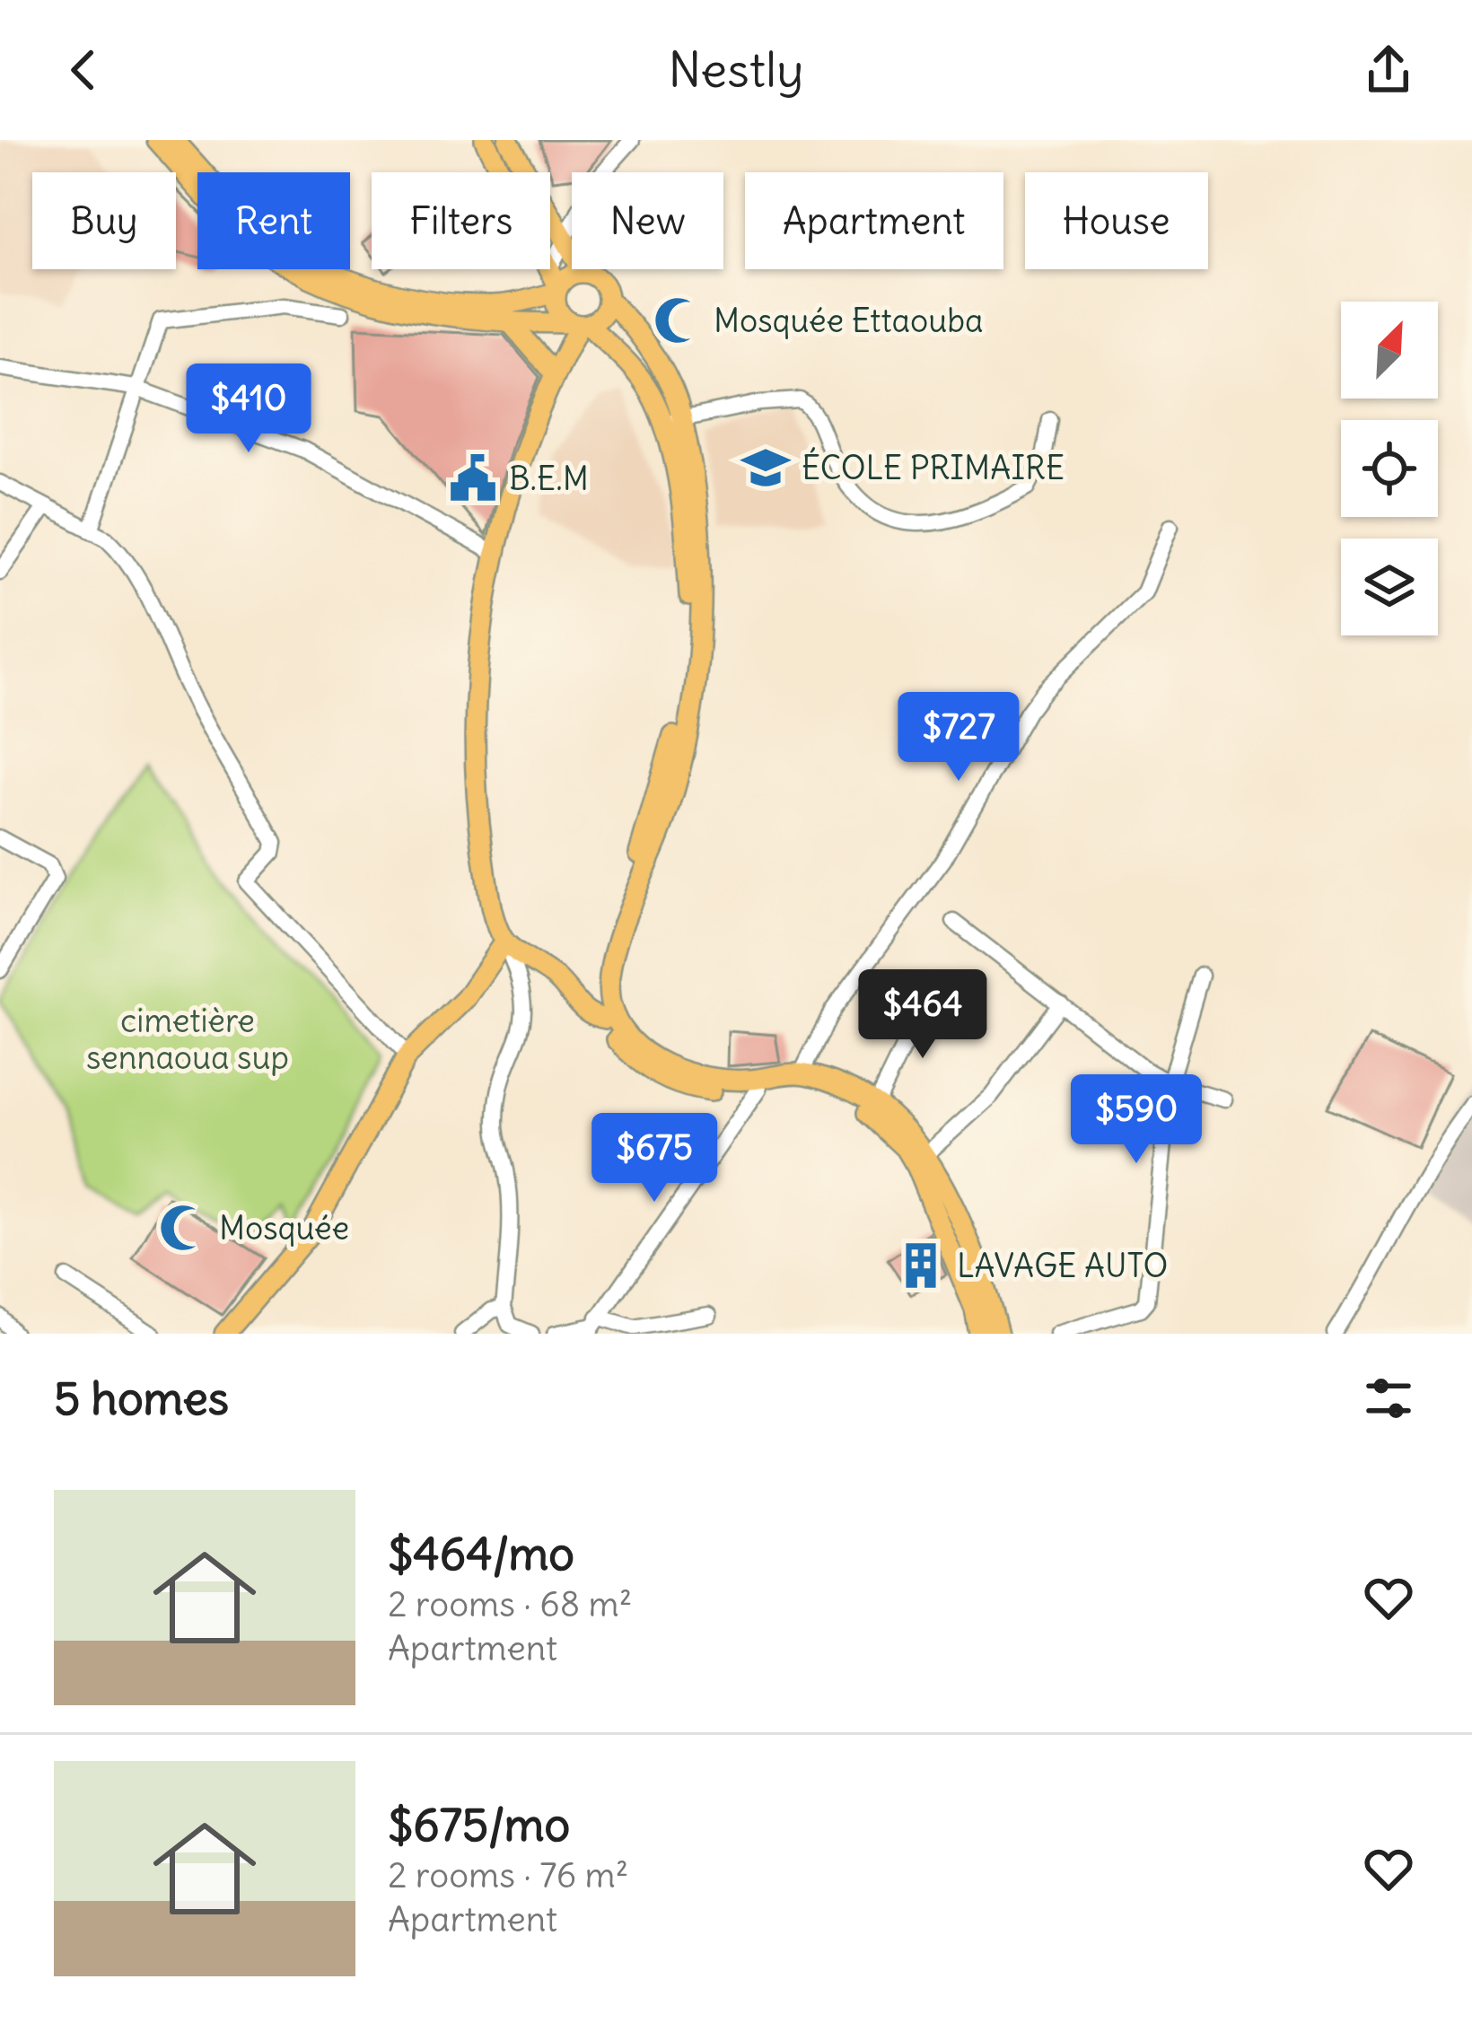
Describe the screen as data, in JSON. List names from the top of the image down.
{
  "parks": ["cimetière sennaoua sup"],
  "places": {
    "mosque": ["Mosquée Ettaouba", "Mosquée"],
    "school or university": ["ÉCOLE PRIMAIRE"],
    "public building": ["B.E.M"],
    "building": ["LAVAGE AUTO"]
  },
  "north": "top right",
  "page": {
    "header": "Nestly",
    "chip": [
      "Buy",
      "Rent",
      "Filters",
      "New",
      "Apartment",
      "House"
    ],
    "price": [
      "$410",
      "$727",
      "$464",
      "$590",
      "$675"
    ],
    "heading": "5 homes",
    "list": [
      {
        "name": "$464/mo",
        "note": "2 rooms · 68 m² · Apartment"
      },
      {
        "name": "$675/mo",
        "note": "2 rooms · 76 m² · Apartment"
      }
    ]
  }
}
